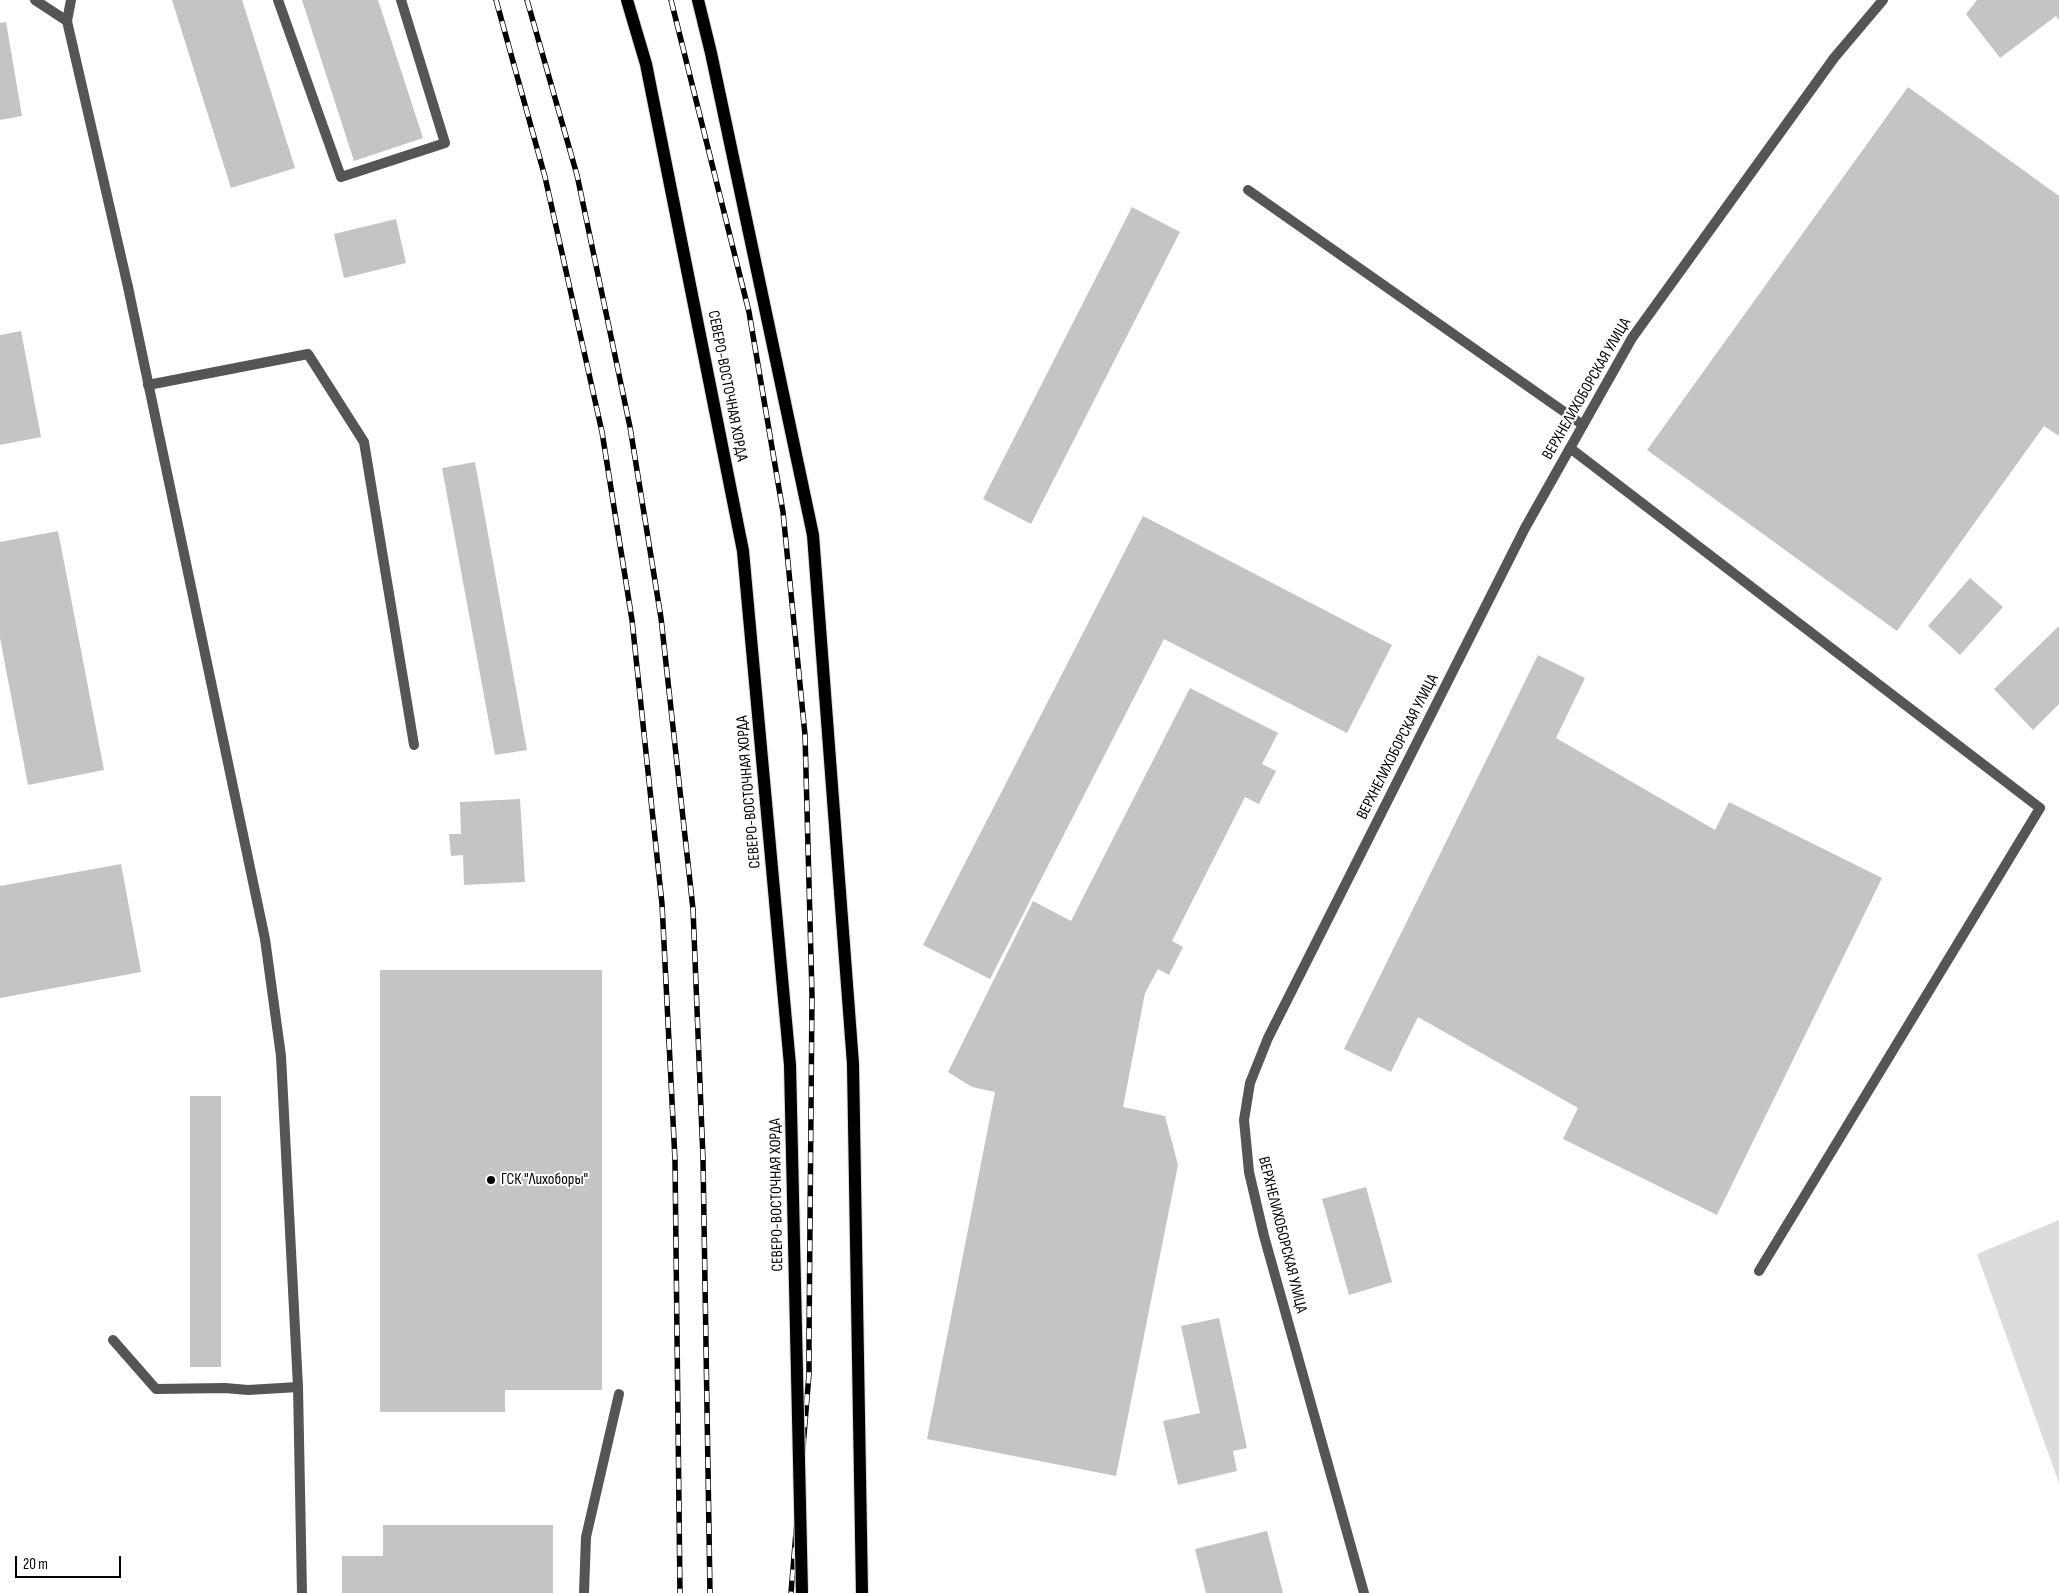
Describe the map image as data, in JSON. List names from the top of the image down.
{
  "streets": {
    "main road": ["СЕВЕРО-ВОСТОЧНАЯ ХОРДА"],
    "street": ["ВЕРХНЕЛИХОБОРСКАЯ УЛИЦА"]
  },
  "places": ["ГСК \"Лихоборы\""],
  "scale_bar": "20 m"
}
